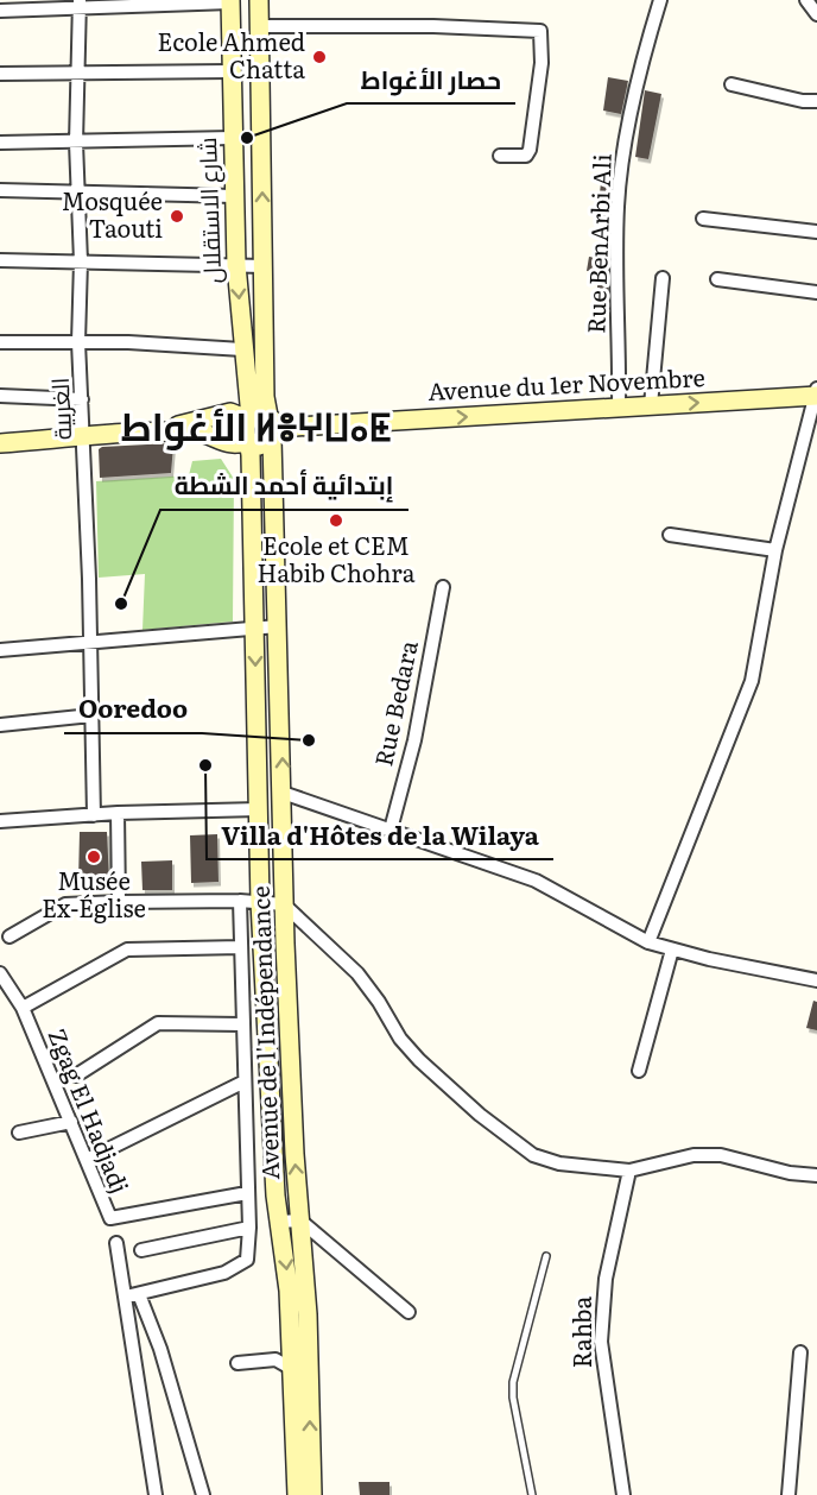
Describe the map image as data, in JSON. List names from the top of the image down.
{
  "streets": {
    "main road": ["شارع الاستقلال", "Avenue du 1er Novembre", "Avenue de l'Indépendance"],
    "street": [
      "Rue BenArbi Ali",
      "الغربية",
      "Rue Bedara",
      "Zgag El Hadjadj",
      "Rahba"
    ]
  },
  "crossings": [
    ["شارع الاستقلال", "Avenue du 1er Novembre"],
    ["شارع الاستقلال", "Avenue de l'Indépendance"],
    ["Rue BenArbi Ali", "Avenue du 1er Novembre"],
    ["Avenue du 1er Novembre", "Avenue de l'Indépendance"]
  ],
  "one_way": ["Avenue du 1er Novembre"],
  "districts": ["الأغواط ⵍⴻⵖⵡⴰⵟ"],
  "places": [
    "Ecole Ahmed Chatta",
    "حصار الأغواط",
    "Mosquée Taouti",
    "Ecole et CEM Habib Chohra",
    "إبتدائية أحمد الشطة",
    "Ooredoo",
    "Villa d'Hôtes de la Wilaya",
    "Musée Ex-Église"
  ]
}
